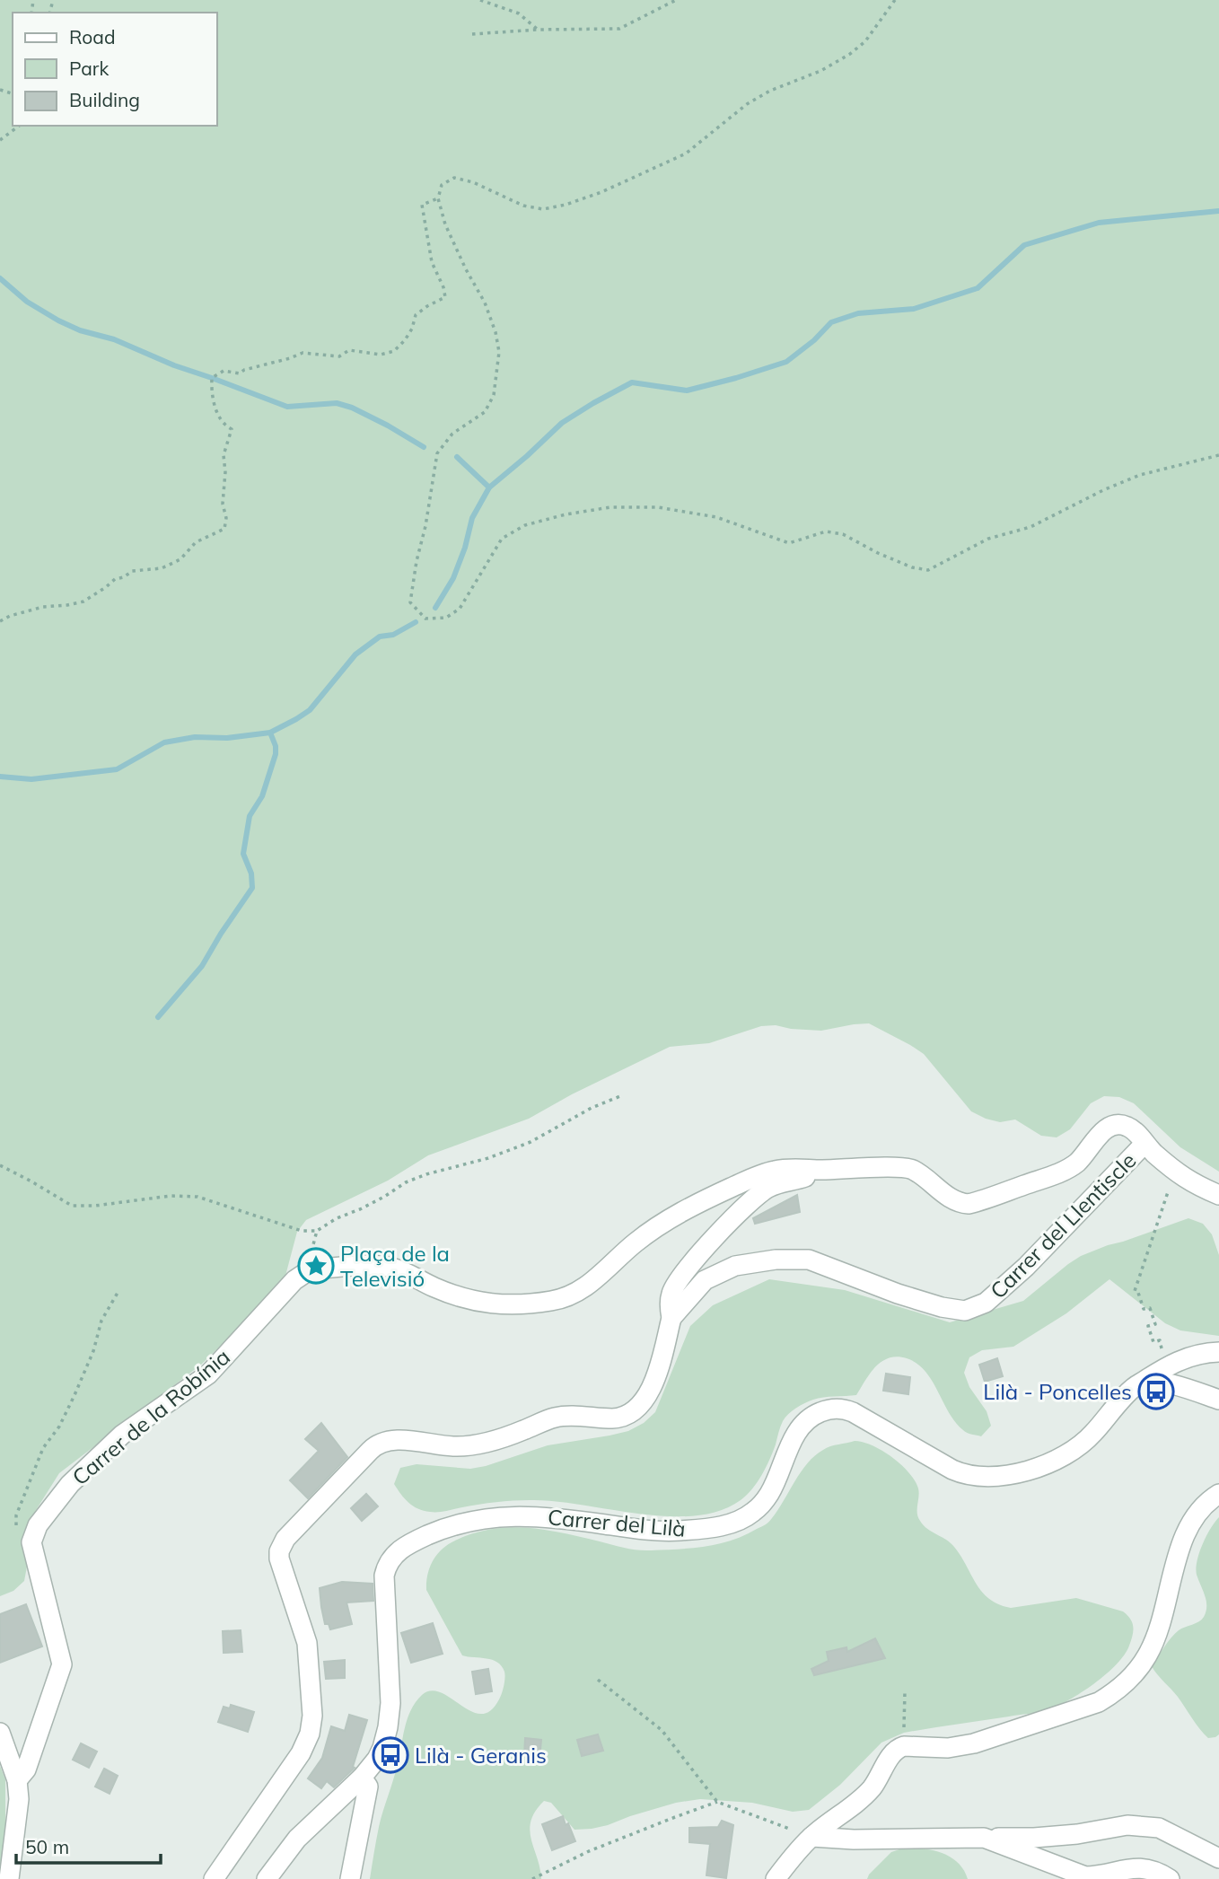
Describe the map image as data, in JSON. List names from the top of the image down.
{
  "streets": {
    "street": ["Carrer del Llentiscle", "Carrer de la Robínia", "Carrer del Lilà"]
  },
  "crossings": [
    ["Carrer del Llentiscle", "Carrer de la Robínia"]
  ],
  "places": {
    "place": ["Plaça de la Televisió"],
    "bus stop": ["Lilà - Poncelles", "Lilà - Geranis"]
  },
  "legend": ["Road", "Park", "Building"],
  "scale_bar": "50 m"
}
